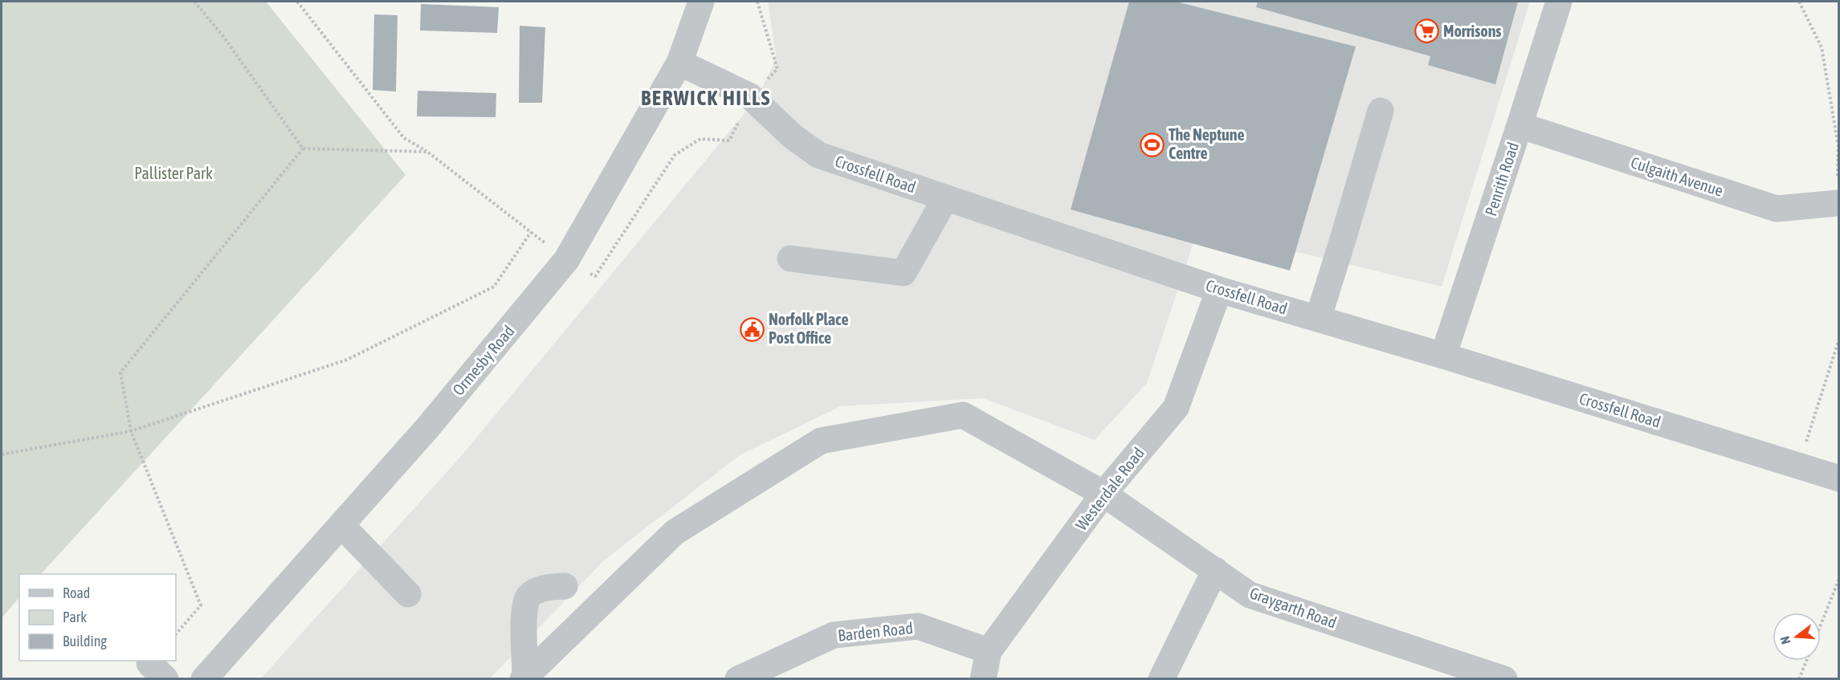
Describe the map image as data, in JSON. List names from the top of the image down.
{
  "streets": {
    "street": [
      "Crossfell Road",
      "Culgaith Avenue",
      "Penrith Road",
      "Ormesby Road",
      "Westerdale Road",
      "Graygarth Road",
      "Barden Road"
    ]
  },
  "crossings": [
    ["Crossfell Road", "Penrith Road"],
    ["Crossfell Road", "Ormesby Road"],
    ["Crossfell Road", "Westerdale Road"],
    ["Culgaith Avenue", "Penrith Road"],
    ["Westerdale Road", "Graygarth Road"],
    ["Westerdale Road", "Barden Road"]
  ],
  "districts": ["BERWICK HILLS"],
  "parks": ["Pallister Park"],
  "places": {
    "supermarket": ["Morrisons"],
    "sports": ["The Neptune Centre"],
    "public building": ["Norfolk Place Post Office"]
  },
  "legend": ["Road", "Park", "Building"],
  "north": "left"
}
